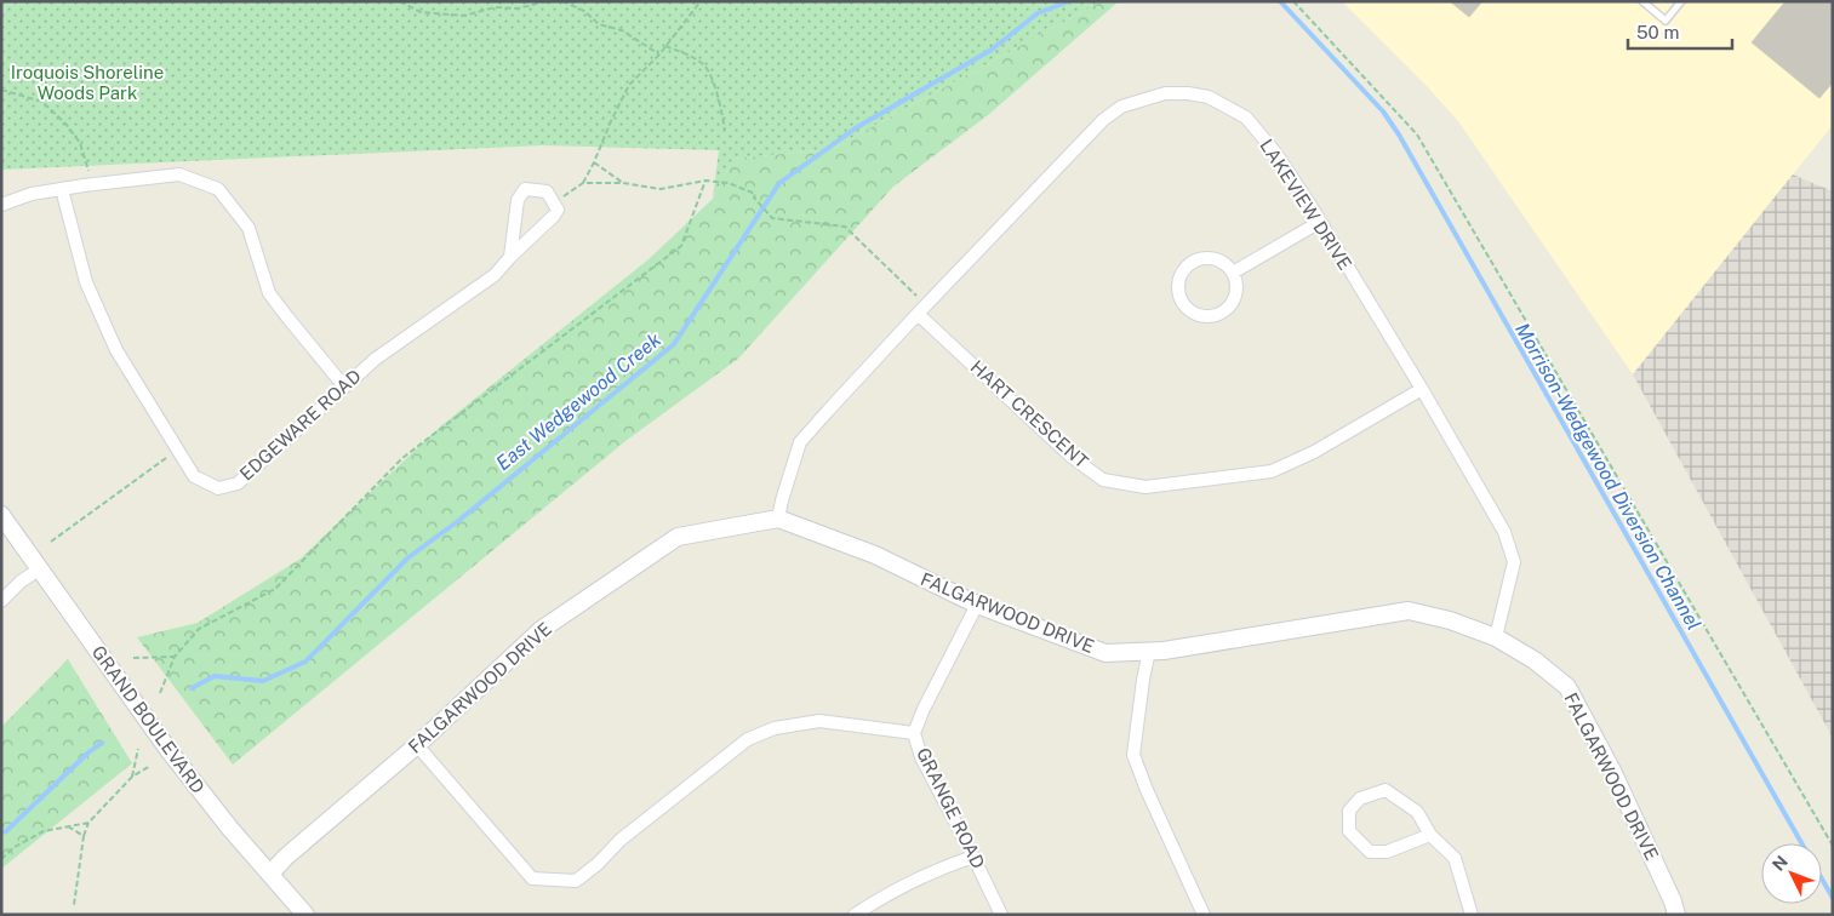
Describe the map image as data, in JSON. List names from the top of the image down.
{
  "streets": {
    "street": [
      "LAKEVIEW DRIVE",
      "HART CRESCENT",
      "EDGEWARE ROAD",
      "FALGARWOOD DRIVE",
      "GRAND BOULEVARD",
      "GRANGE ROAD"
    ]
  },
  "crossings": [
    ["LAKEVIEW DRIVE", "HART CRESCENT"],
    ["LAKEVIEW DRIVE", "FALGARWOOD DRIVE"],
    ["FALGARWOOD DRIVE", "GRAND BOULEVARD"],
    ["FALGARWOOD DRIVE", "GRANGE ROAD"]
  ],
  "water": ["East Wedgewood Creek", "Morrison-Wedgewood Diversion Channel"],
  "parks": ["Iroquois Shoreline Woods Park"],
  "scale_bar": "50 m",
  "north": "top left"
}
